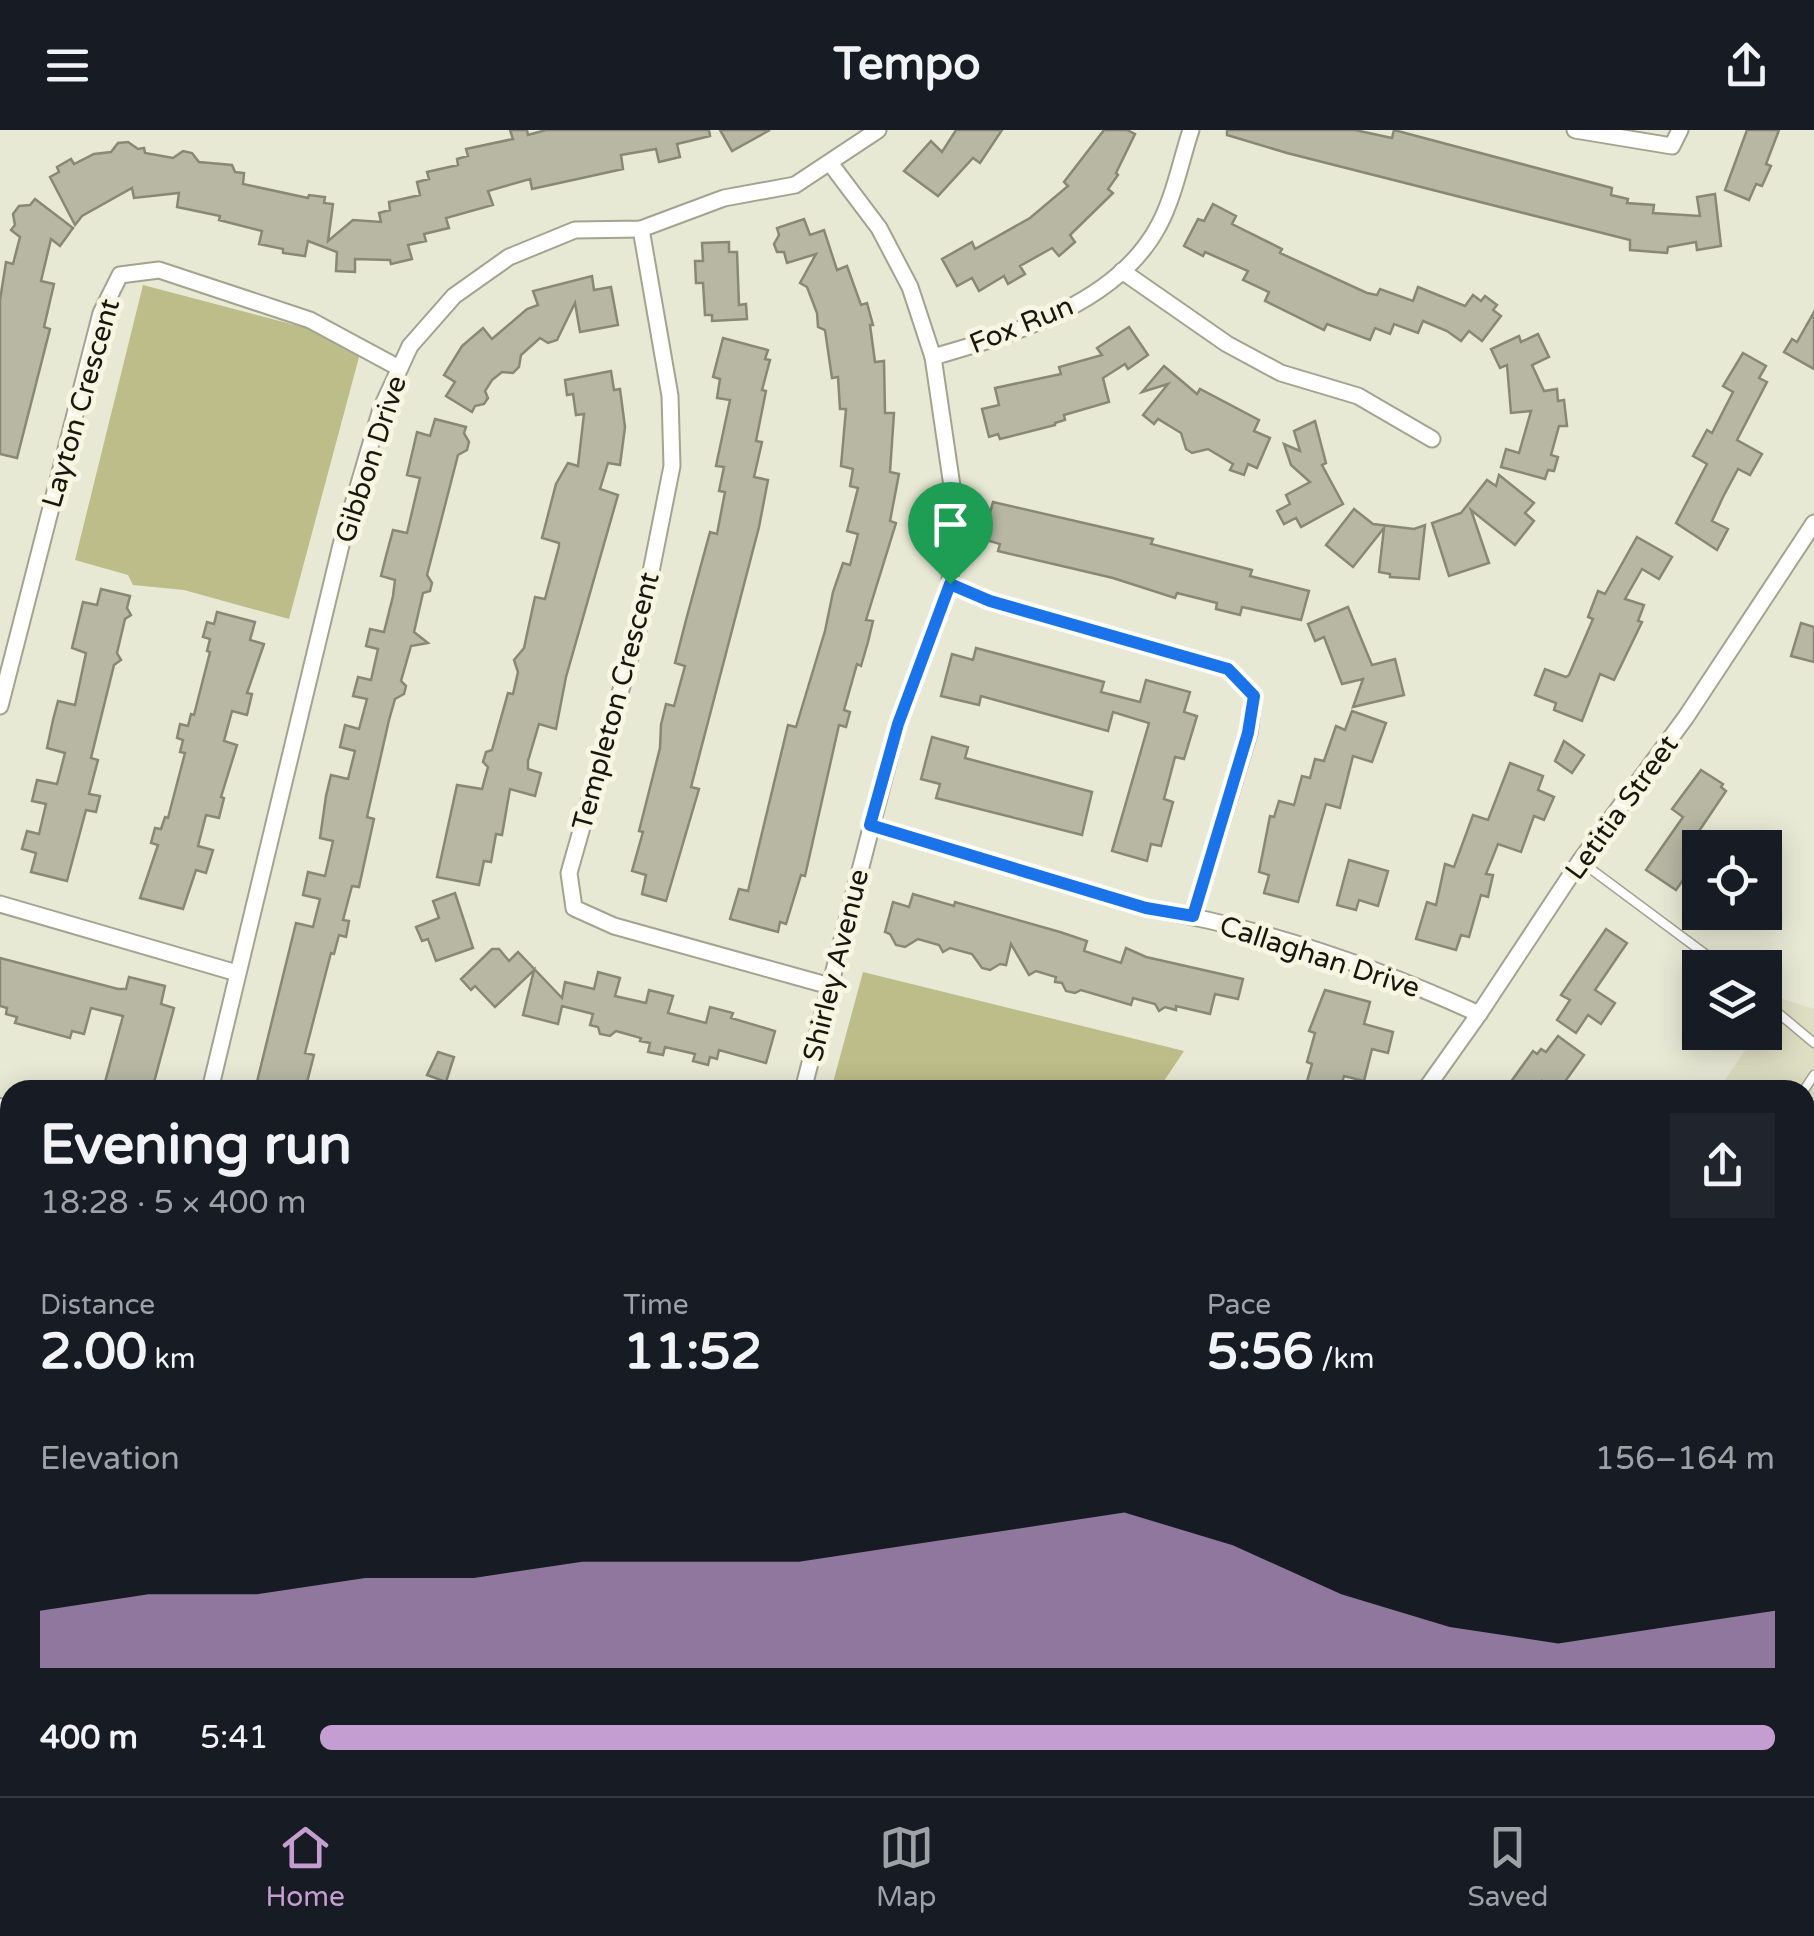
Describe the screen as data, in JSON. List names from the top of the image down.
{
  "streets": {
    "street": [
      "Fox Run",
      "Layton Crescent",
      "Gibbon Drive",
      "Templeton Crescent",
      "Letitia Street",
      "Callaghan Drive",
      "Shirley Avenue"
    ]
  },
  "crossings": [
    ["Fox Run", "Shirley Avenue"],
    ["Layton Crescent", "Gibbon Drive"],
    ["Gibbon Drive", "Templeton Crescent"],
    ["Gibbon Drive", "Shirley Avenue"],
    ["Templeton Crescent", "Shirley Avenue"],
    ["Letitia Street", "Callaghan Drive"],
    ["Callaghan Drive", "Shirley Avenue"]
  ],
  "page": {
    "header": "Tempo",
    "heading": ["Evening run", "18:28 · 5 × 400 m"],
    "stats": [
      ["Distance", "2.00 km"],
      ["Time", "11:52"],
      ["Pace", "5:56 /km"]
    ],
    "chart": ["Elevation", "156–164 m"],
    "list": [
      {
        "name": "400 m",
        "note": "5:41"
      }
    ],
    "tabs": ["Home", "Map", "Saved"]
  }
}
